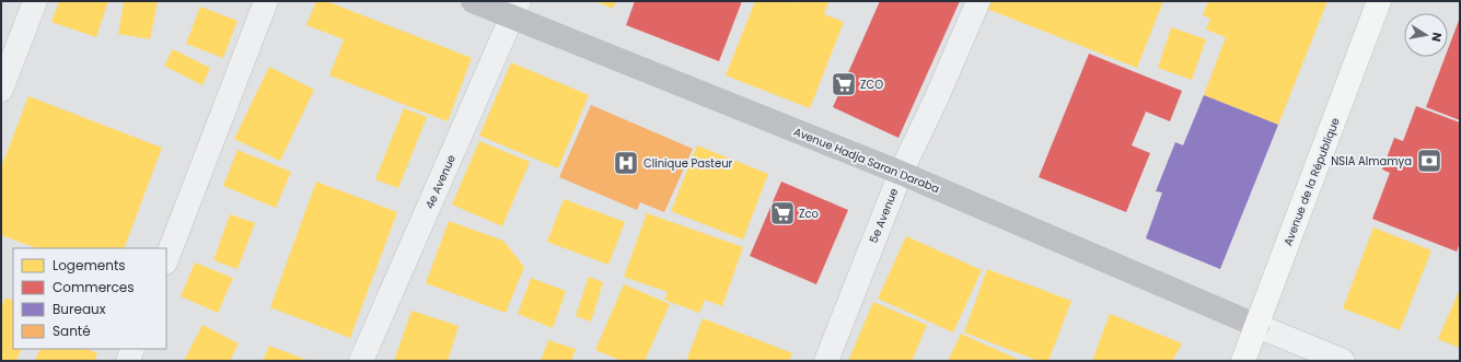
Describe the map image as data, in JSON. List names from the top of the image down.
{
  "streets": {
    "main road": ["Avenue Hadja Saran Daraba", "Avenue de la République"],
    "street": ["4e Avenue", "5e Avenue"]
  },
  "crossings": [
    ["Avenue Hadja Saran Daraba", "4e Avenue"],
    ["Avenue Hadja Saran Daraba", "Avenue de la République"],
    ["Avenue Hadja Saran Daraba", "5e Avenue"]
  ],
  "places": {
    "supermarket": ["ZCO", "Zco"],
    "bank": ["NSIA Almamya"],
    "hospital": ["Clinique Pasteur"]
  },
  "legend": [
    "Logements",
    "Commerces",
    "Bureaux",
    "Santé"
  ],
  "north": "right"
}
